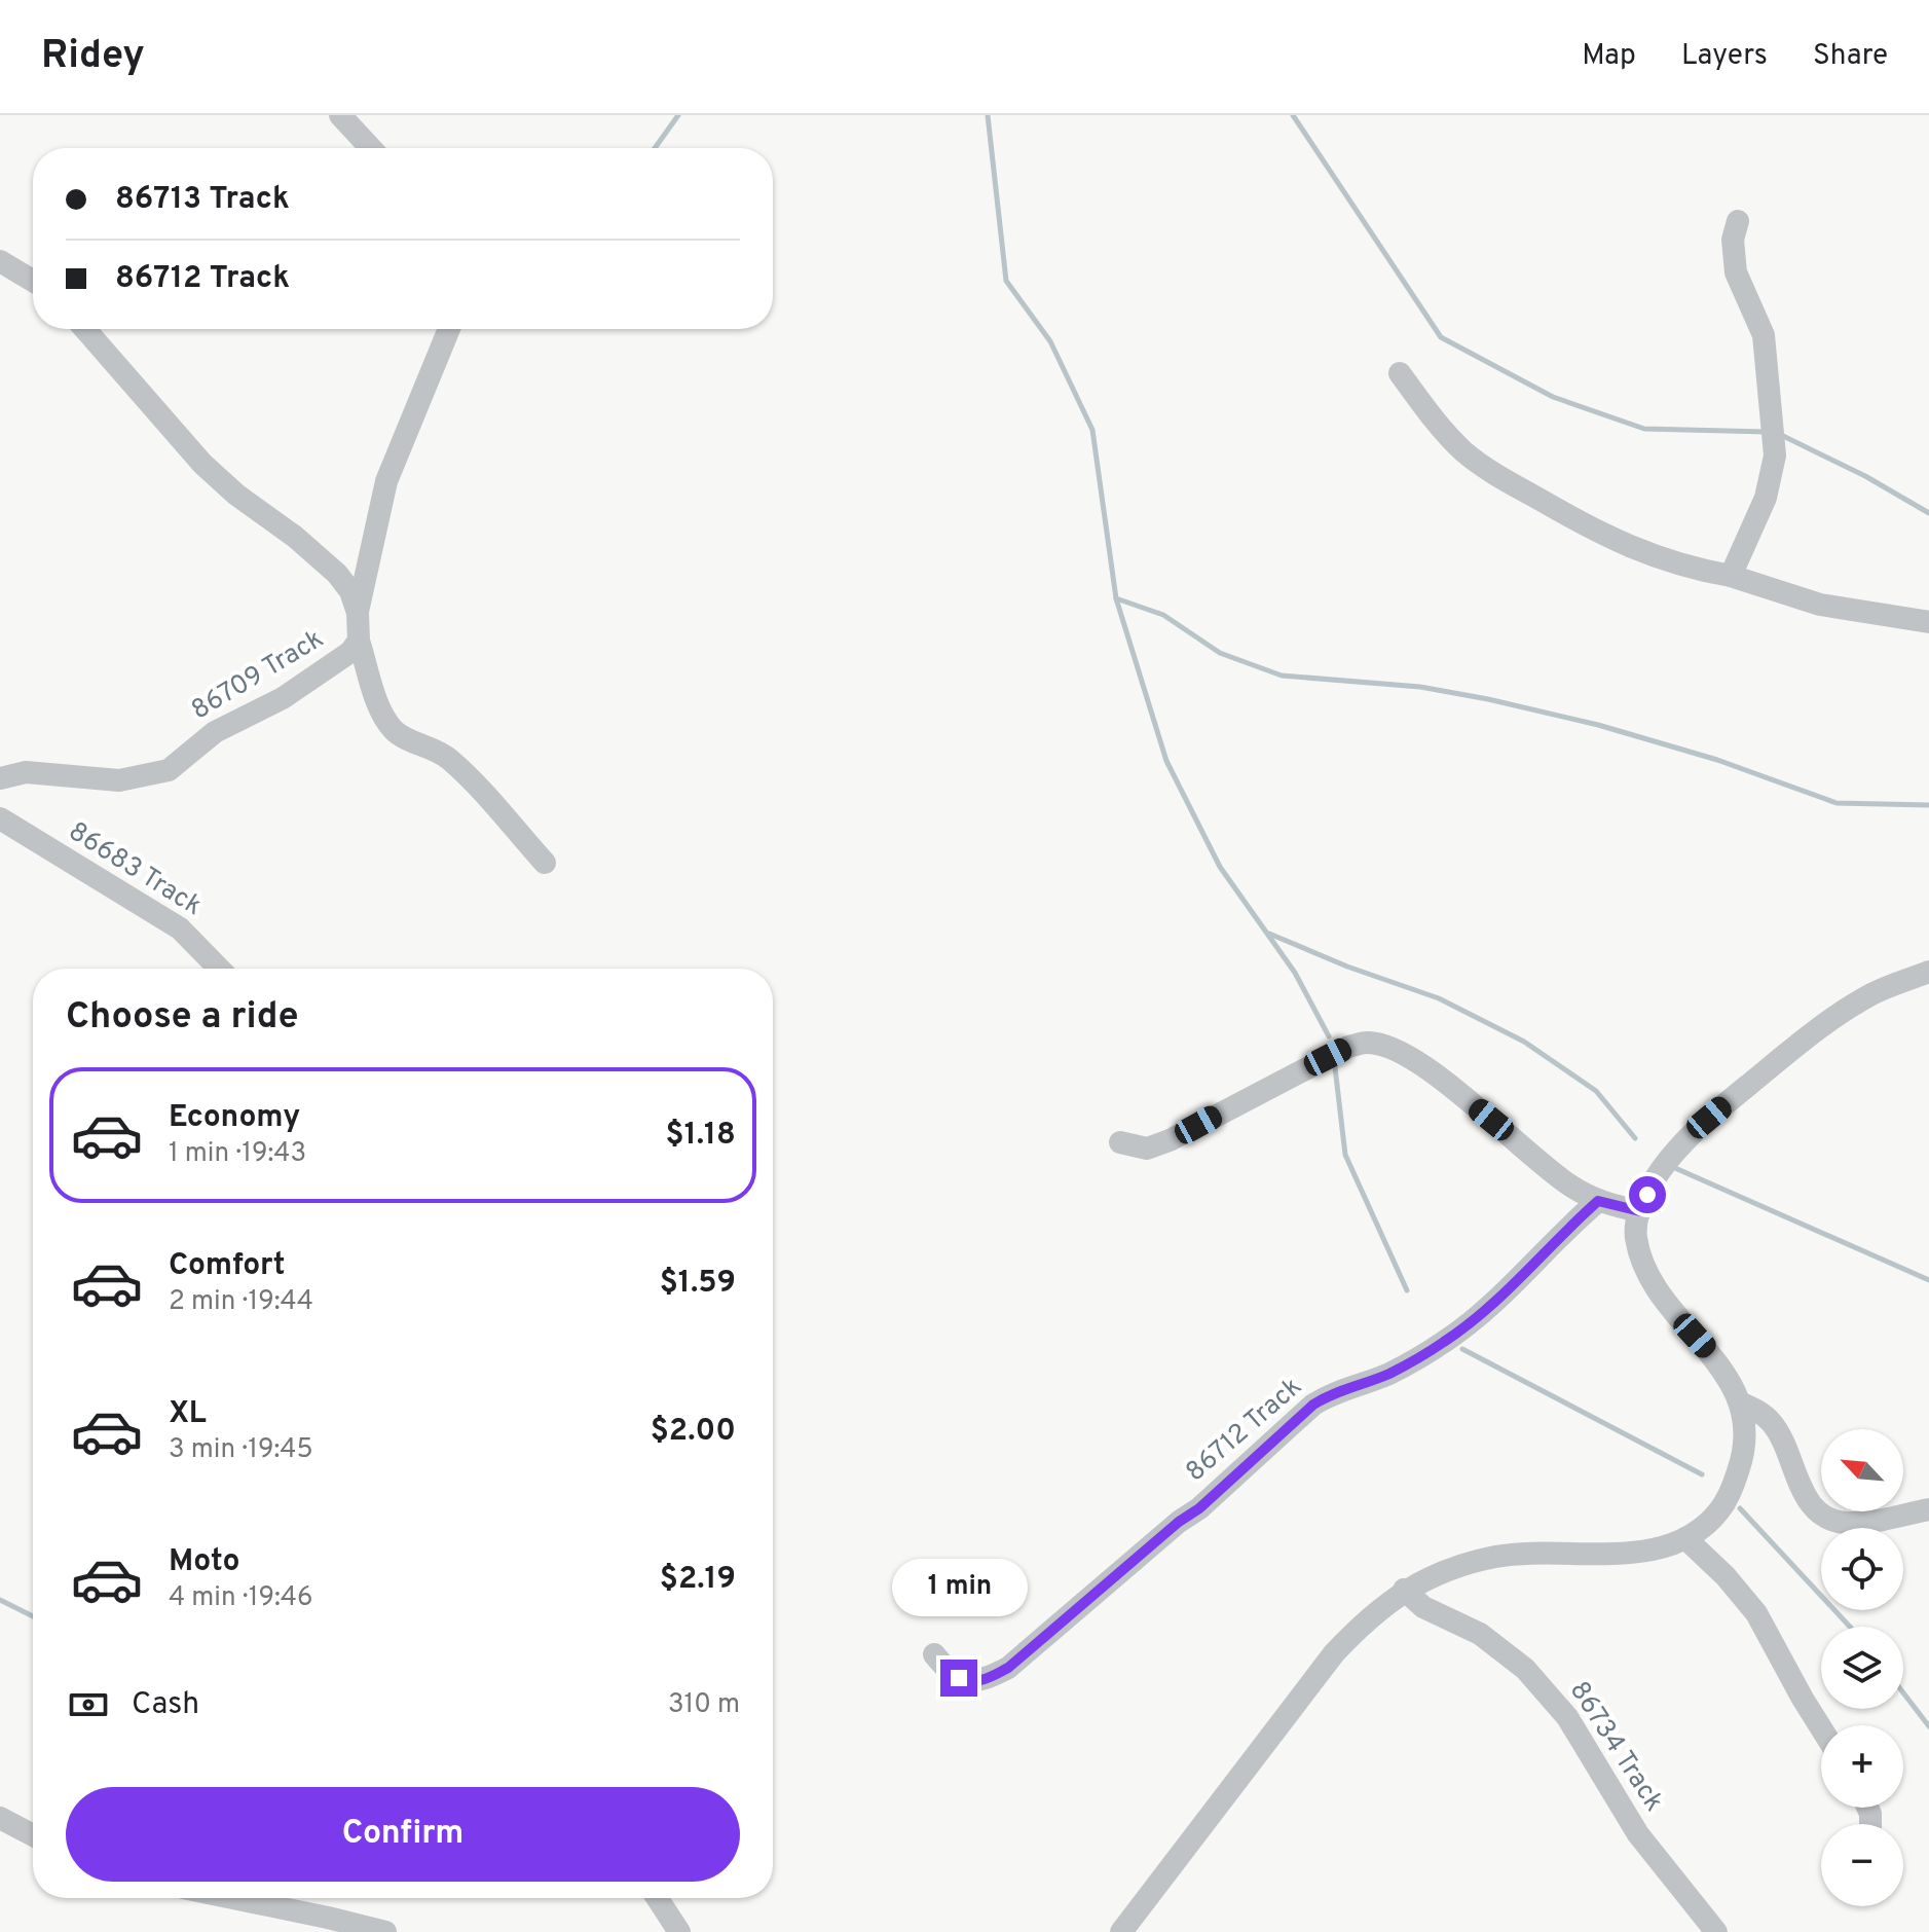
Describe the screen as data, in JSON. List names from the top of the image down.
{
  "streets": {
    "street": [
      "86709 Track",
      "86683 Track",
      "86712 Track",
      "86734 Track"
    ]
  },
  "north": "top left",
  "page": {
    "header": "Ridey",
    "nav": ["Map", "Layers", "Share"],
    "banner": ["86713 Track", "86712 Track"],
    "heading": "Choose a ride",
    "list": [
      {
        "name": "Economy",
        "note": "1 min · 19:43",
        "value": "$1.18"
      },
      {
        "name": "Comfort",
        "note": "2 min · 19:44",
        "value": "$1.59"
      },
      {
        "name": "XL",
        "note": "3 min · 19:45",
        "value": "$2.00"
      },
      {
        "name": "Moto",
        "note": "4 min · 19:46",
        "value": "$2.19"
      }
    ],
    "map_buttons": ["+", "−"],
    "bubble": "1 min",
    "pay": ["Cash", "310 m"],
    "buttons": "Confirm"
  }
}
